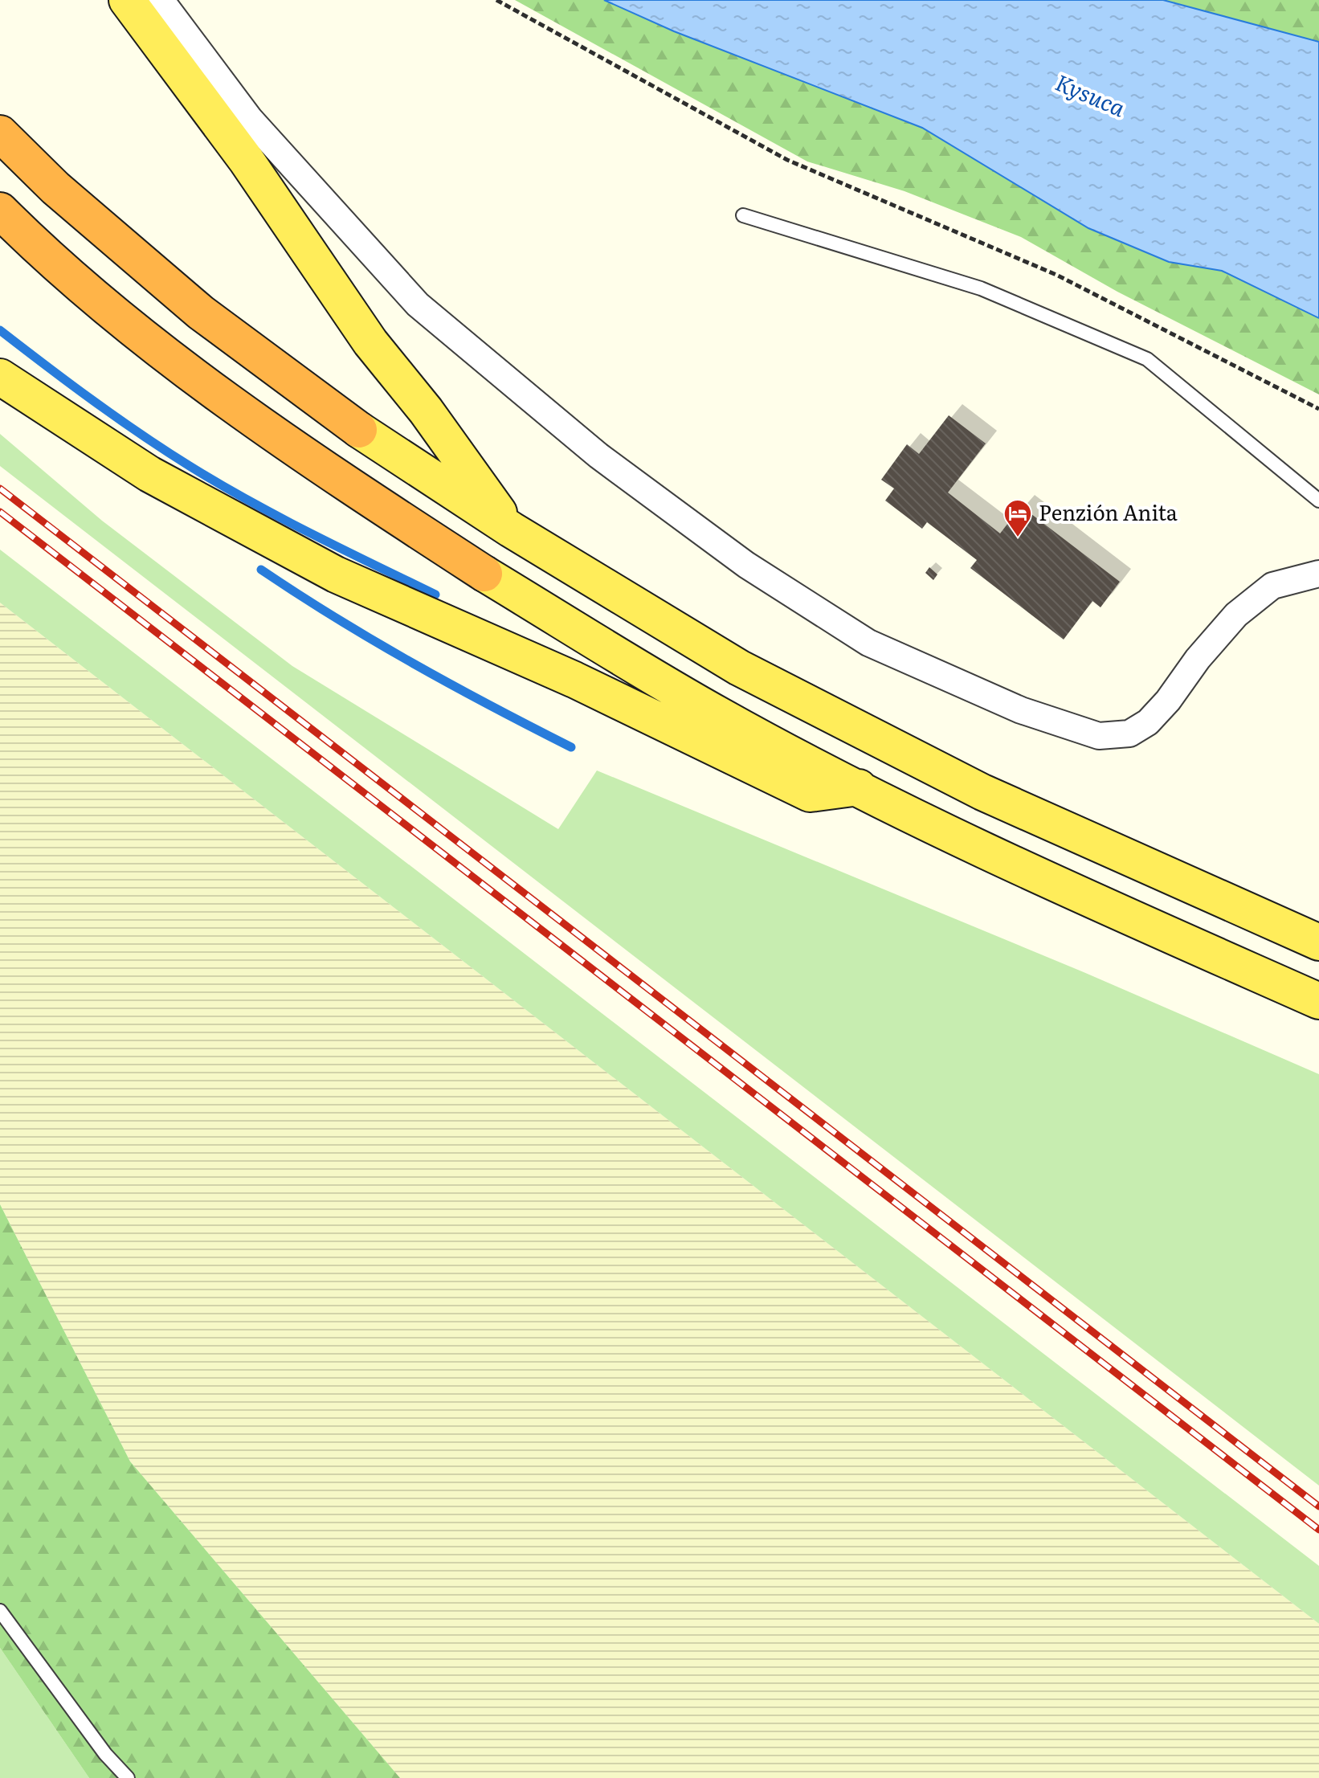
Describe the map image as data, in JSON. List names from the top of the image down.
{
  "water": ["Kysuca"],
  "places": {
    "hotel": ["Penzión Anita"]
  }
}
